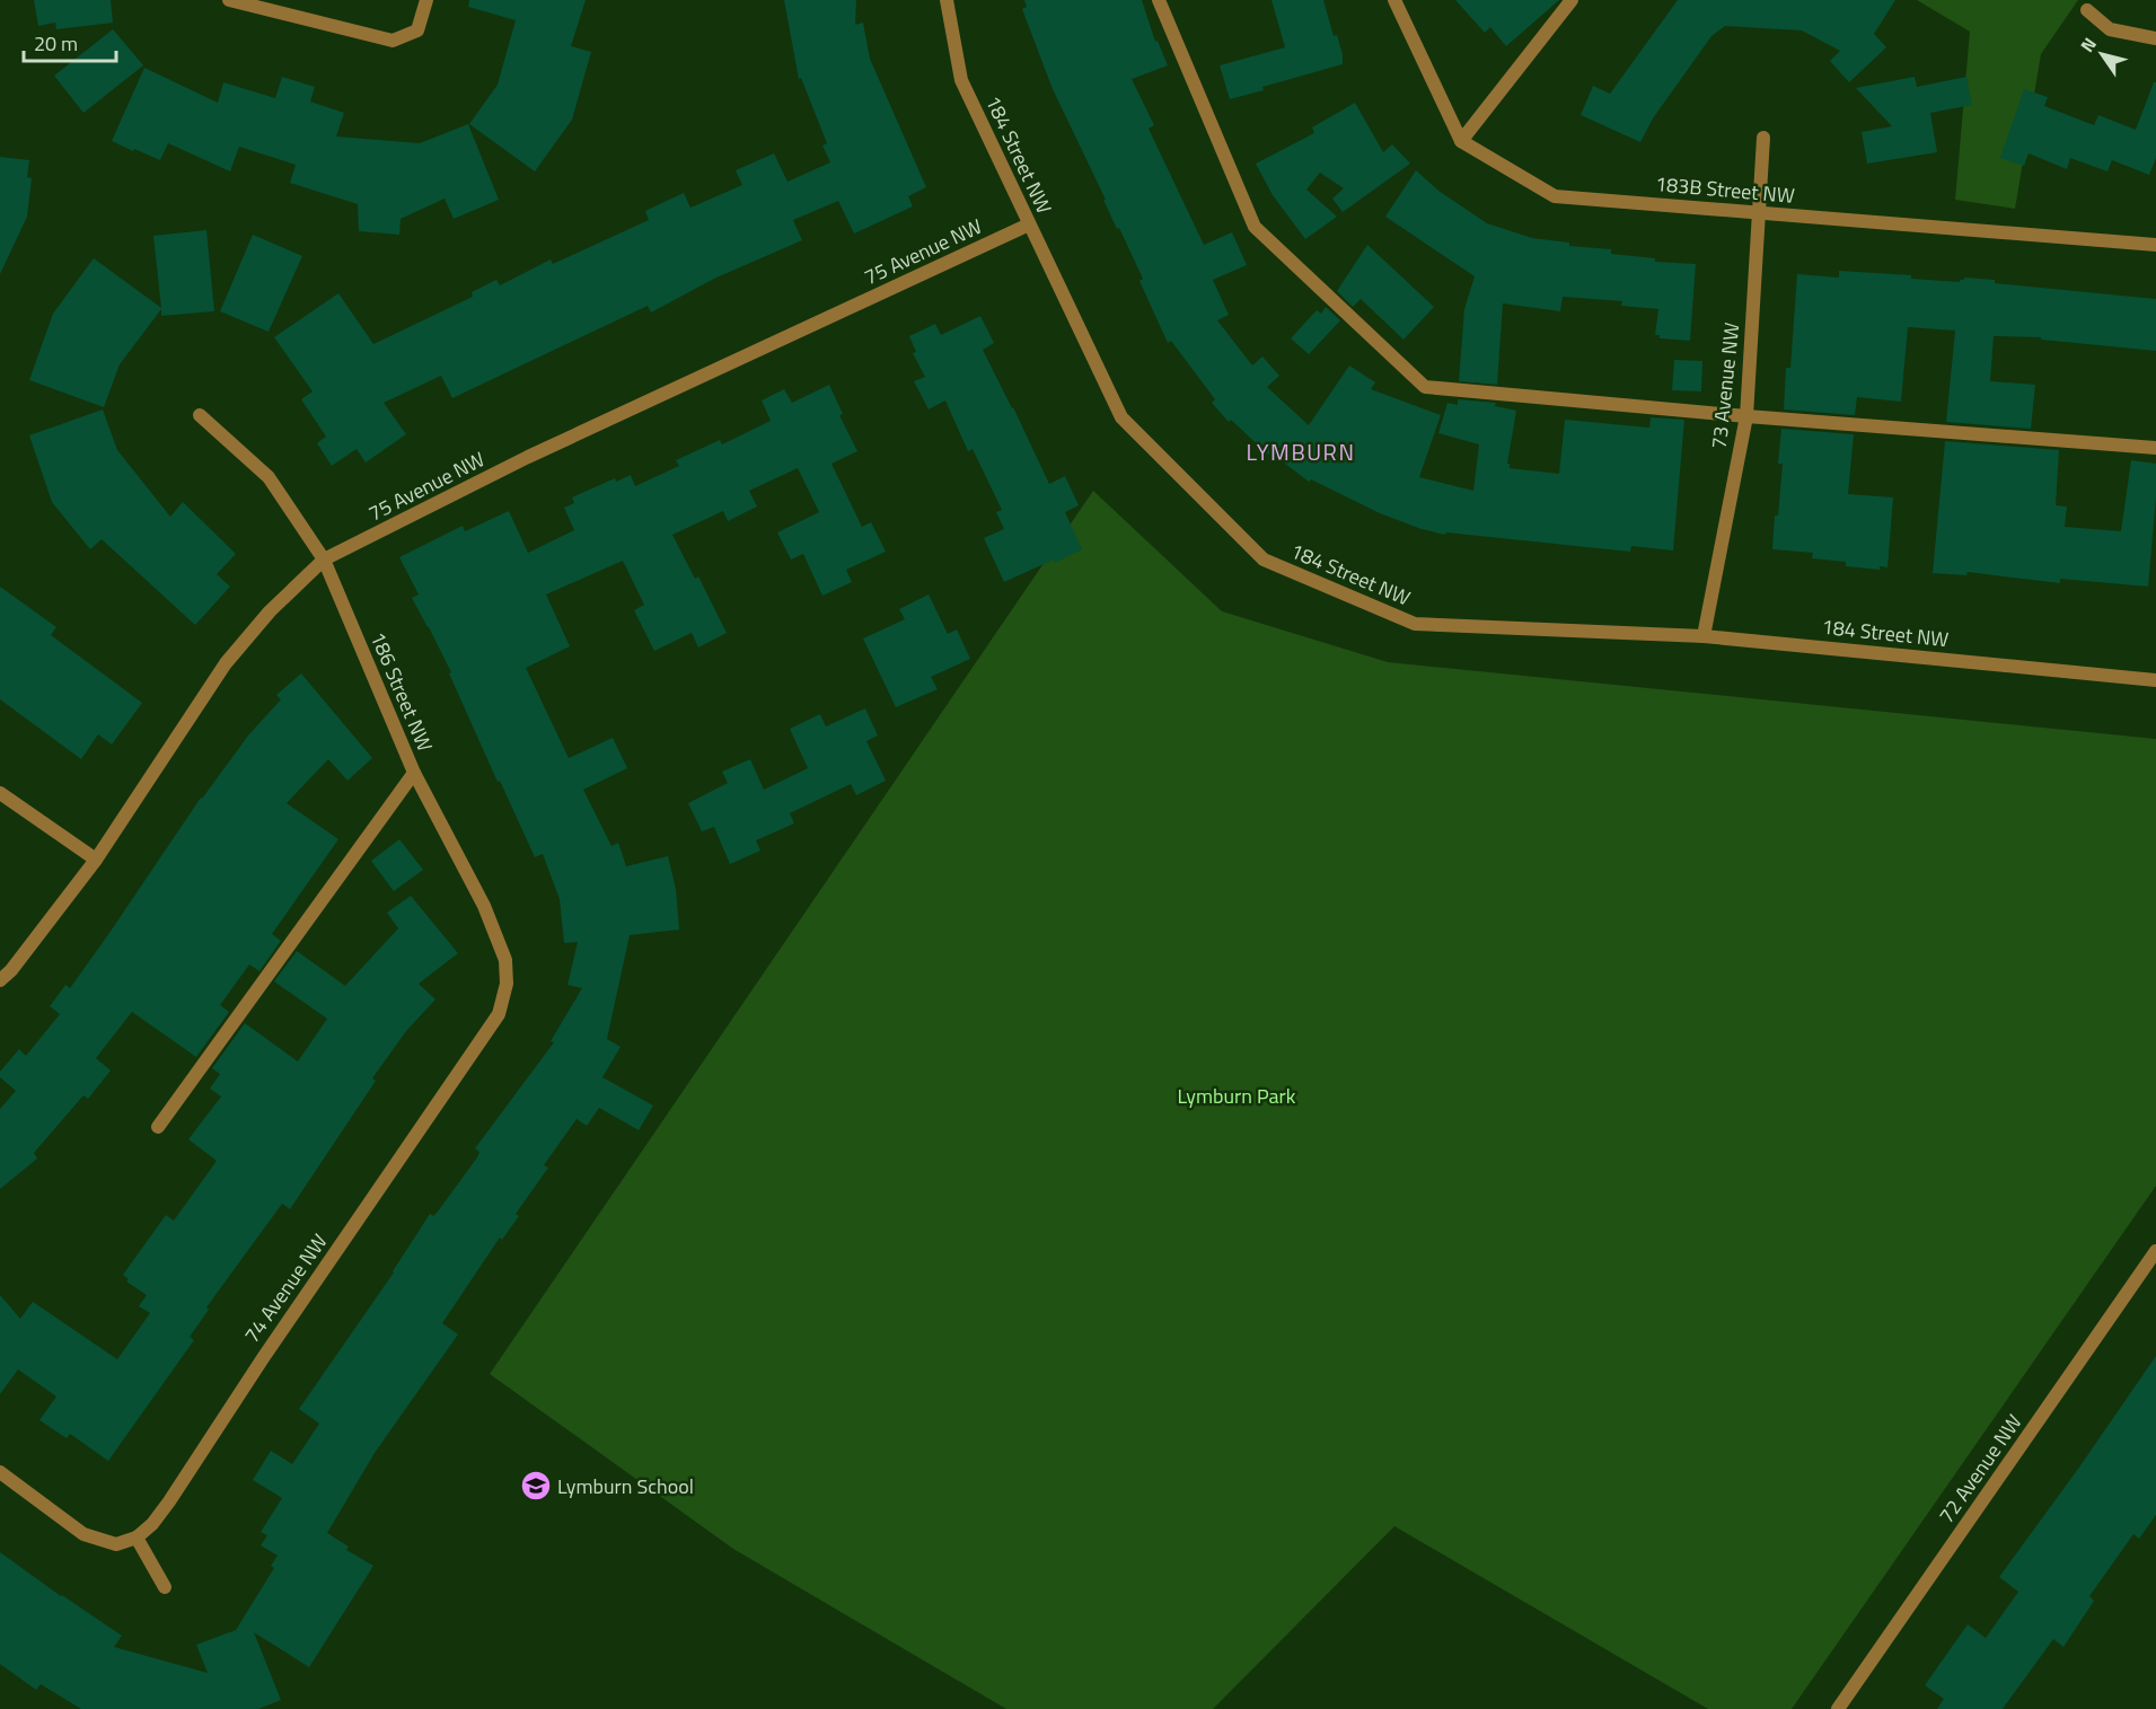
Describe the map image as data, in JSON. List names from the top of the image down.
{
  "streets": {
    "street": [
      "184 Street NW",
      "183B Street NW",
      "75 Avenue NW",
      "73 Avenue NW",
      "186 Street NW",
      "74 Avenue NW",
      "72 Avenue NW"
    ]
  },
  "crossings": [
    ["184 Street NW", "75 Avenue NW"],
    ["184 Street NW", "73 Avenue NW"],
    ["183B Street NW", "73 Avenue NW"],
    ["75 Avenue NW", "186 Street NW"],
    ["186 Street NW", "74 Avenue NW"]
  ],
  "districts": ["LYMBURN"],
  "parks": ["Lymburn Park"],
  "places": {
    "school or university": ["Lymburn School"]
  },
  "scale_bar": "20 m",
  "north": "top left"
}
